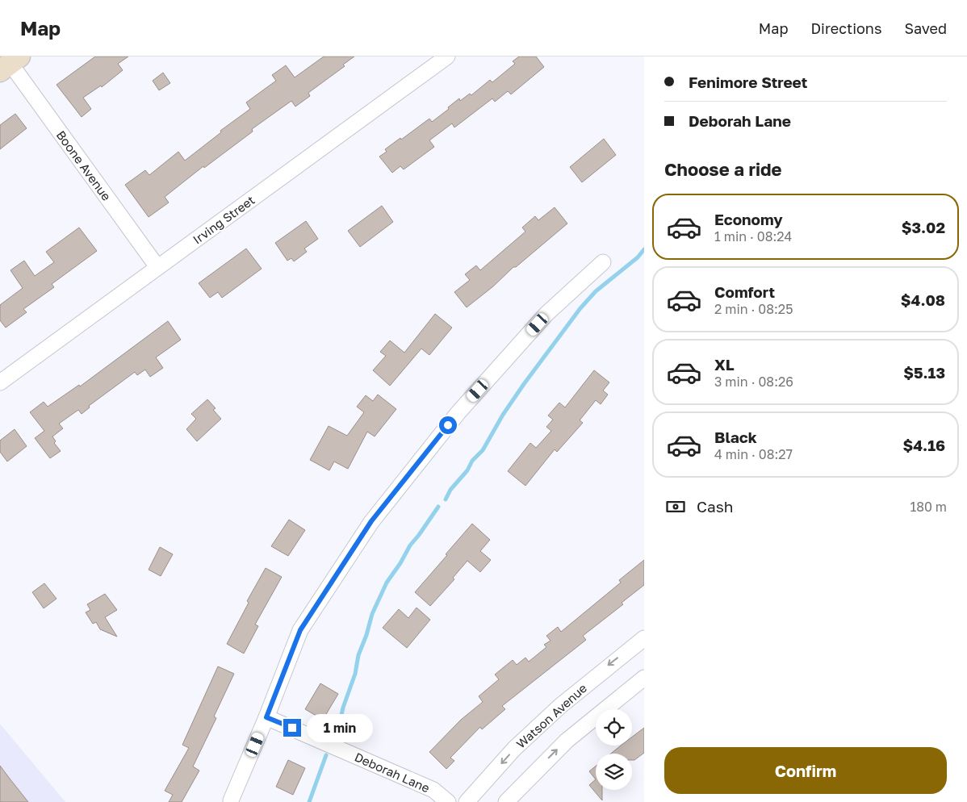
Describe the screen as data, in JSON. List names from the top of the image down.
{
  "streets": {
    "street": [
      "Boone Avenue",
      "Irving Street",
      "Watson Avenue",
      "Deborah Lane"
    ]
  },
  "crossings": [
    ["Boone Avenue", "Irving Street"]
  ],
  "page": {
    "header": "Map",
    "nav": ["Map", "Directions", "Saved"],
    "banner": ["Fenimore Street", "Deborah Lane"],
    "heading": "Choose a ride",
    "list": [
      {
        "name": "Economy",
        "note": "1 min · 08:24",
        "value": "$3.02"
      },
      {
        "name": "Comfort",
        "note": "2 min · 08:25",
        "value": "$4.08"
      },
      {
        "name": "XL",
        "note": "3 min · 08:26",
        "value": "$5.13"
      },
      {
        "name": "Black",
        "note": "4 min · 08:27",
        "value": "$4.16"
      }
    ],
    "pay": ["Cash", "180 m"],
    "bubble": "1 min",
    "buttons": "Confirm"
  }
}
